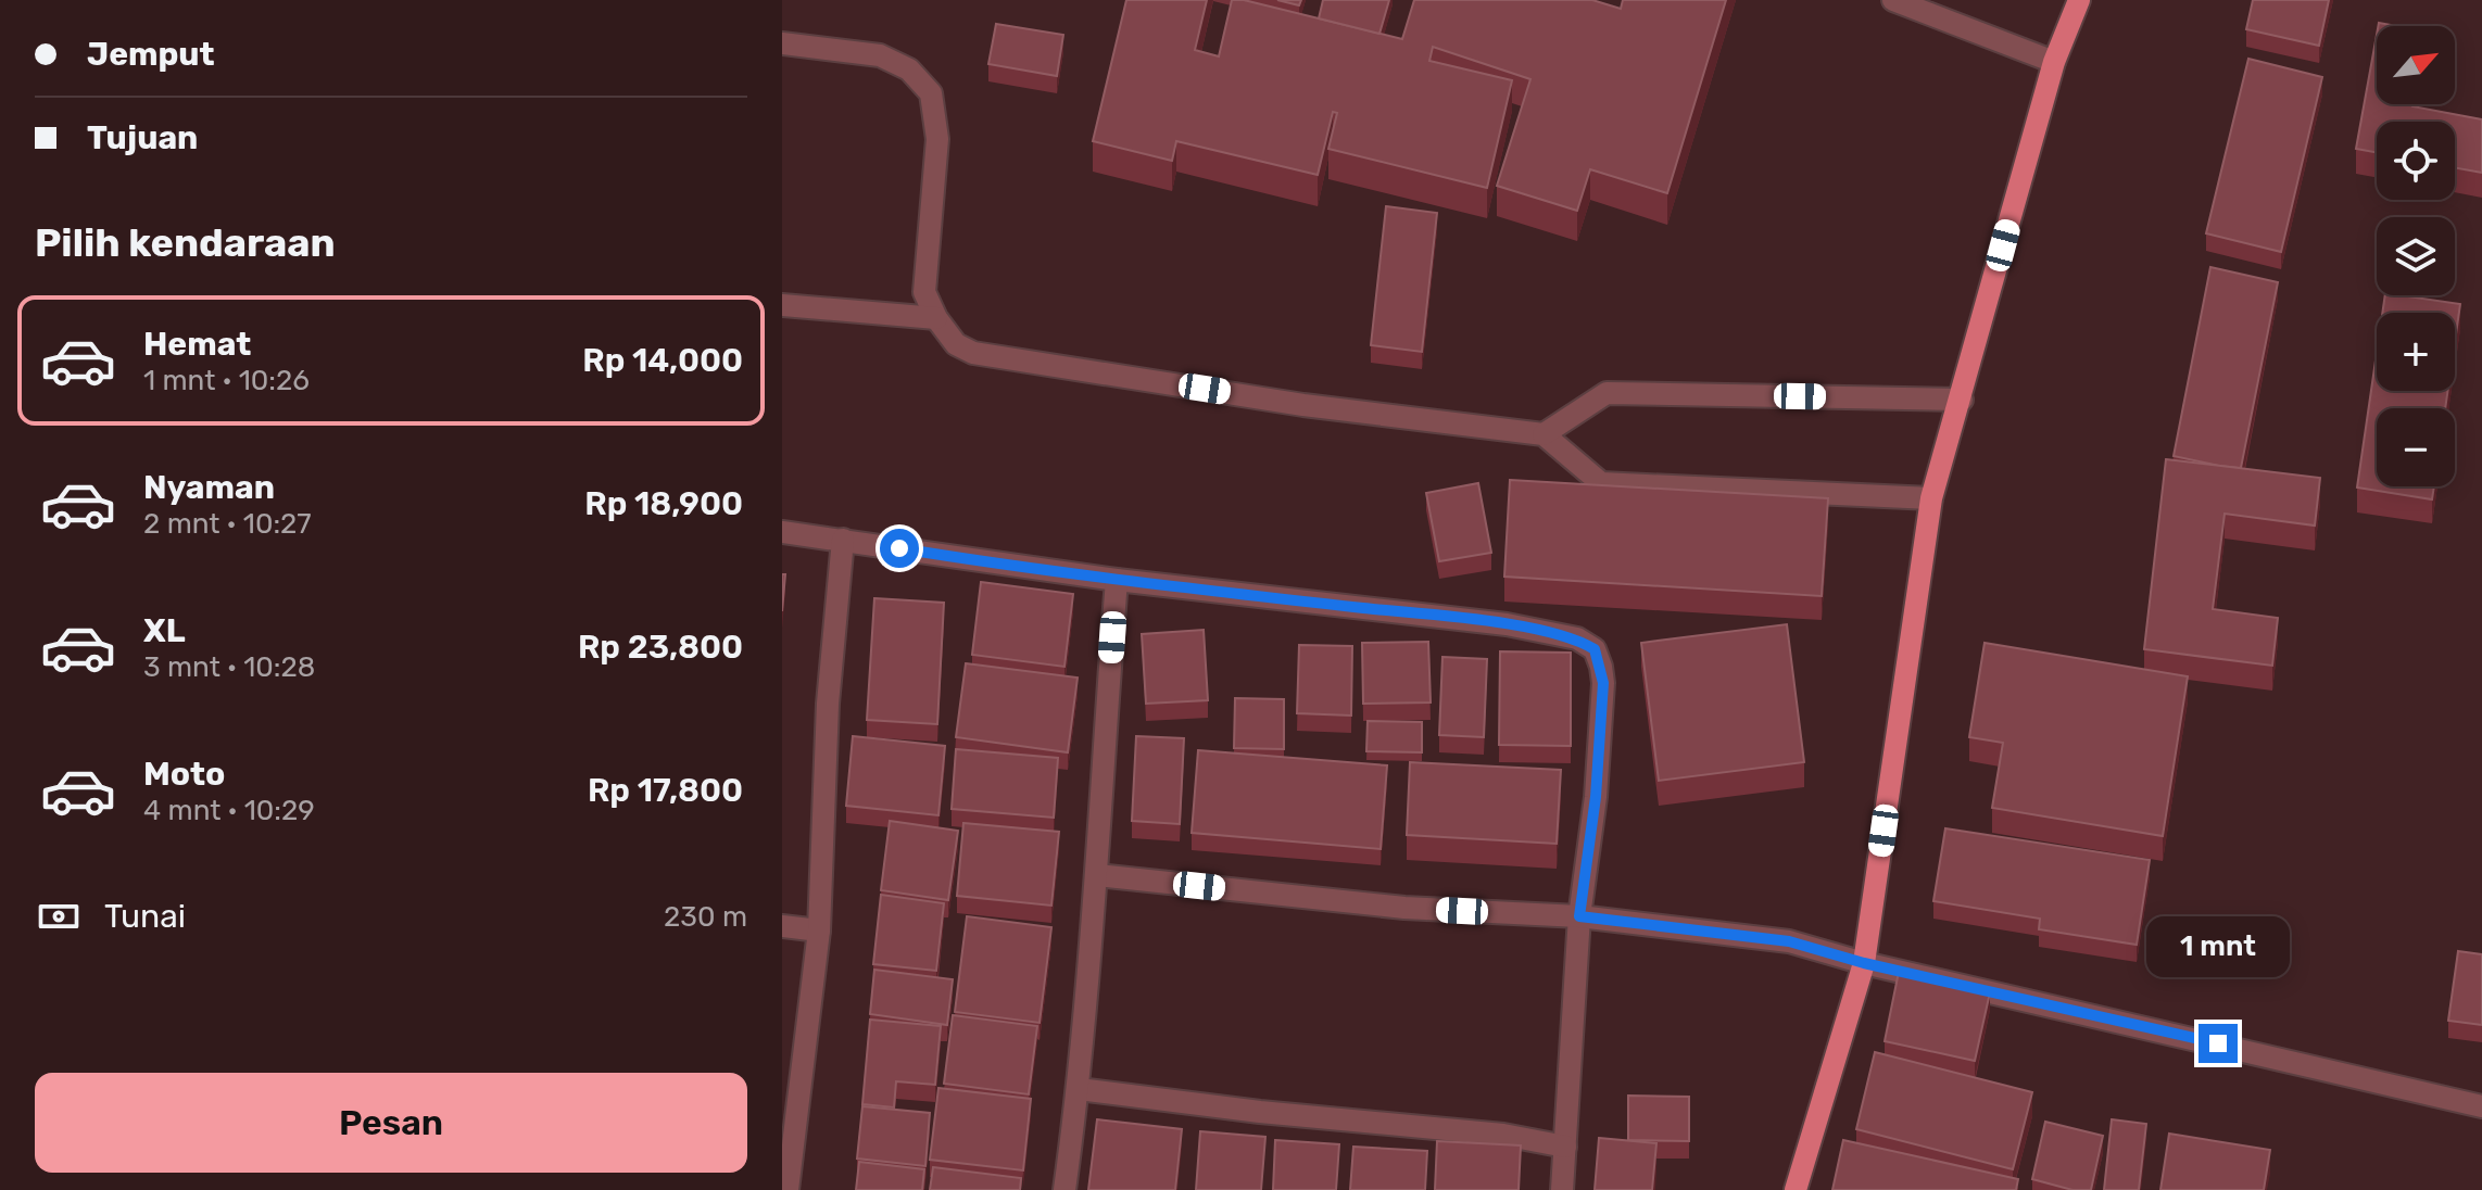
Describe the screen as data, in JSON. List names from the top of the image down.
{
  "north": "top right",
  "page": {
    "banner": ["Jemput", "Tujuan"],
    "map_buttons": ["+", "−"],
    "heading": "Pilih kendaraan",
    "list": [
      {
        "name": "Hemat",
        "note": "1 mnt · 10:26",
        "value": "Rp 14,000"
      },
      {
        "name": "Nyaman",
        "note": "2 mnt · 10:27",
        "value": "Rp 18,900"
      },
      {
        "name": "XL",
        "note": "3 mnt · 10:28",
        "value": "Rp 23,800"
      },
      {
        "name": "Moto",
        "note": "4 mnt · 10:29",
        "value": "Rp 17,800"
      }
    ],
    "pay": ["Tunai", "230 m"],
    "bubble": "1 mnt",
    "buttons": "Pesan"
  }
}
